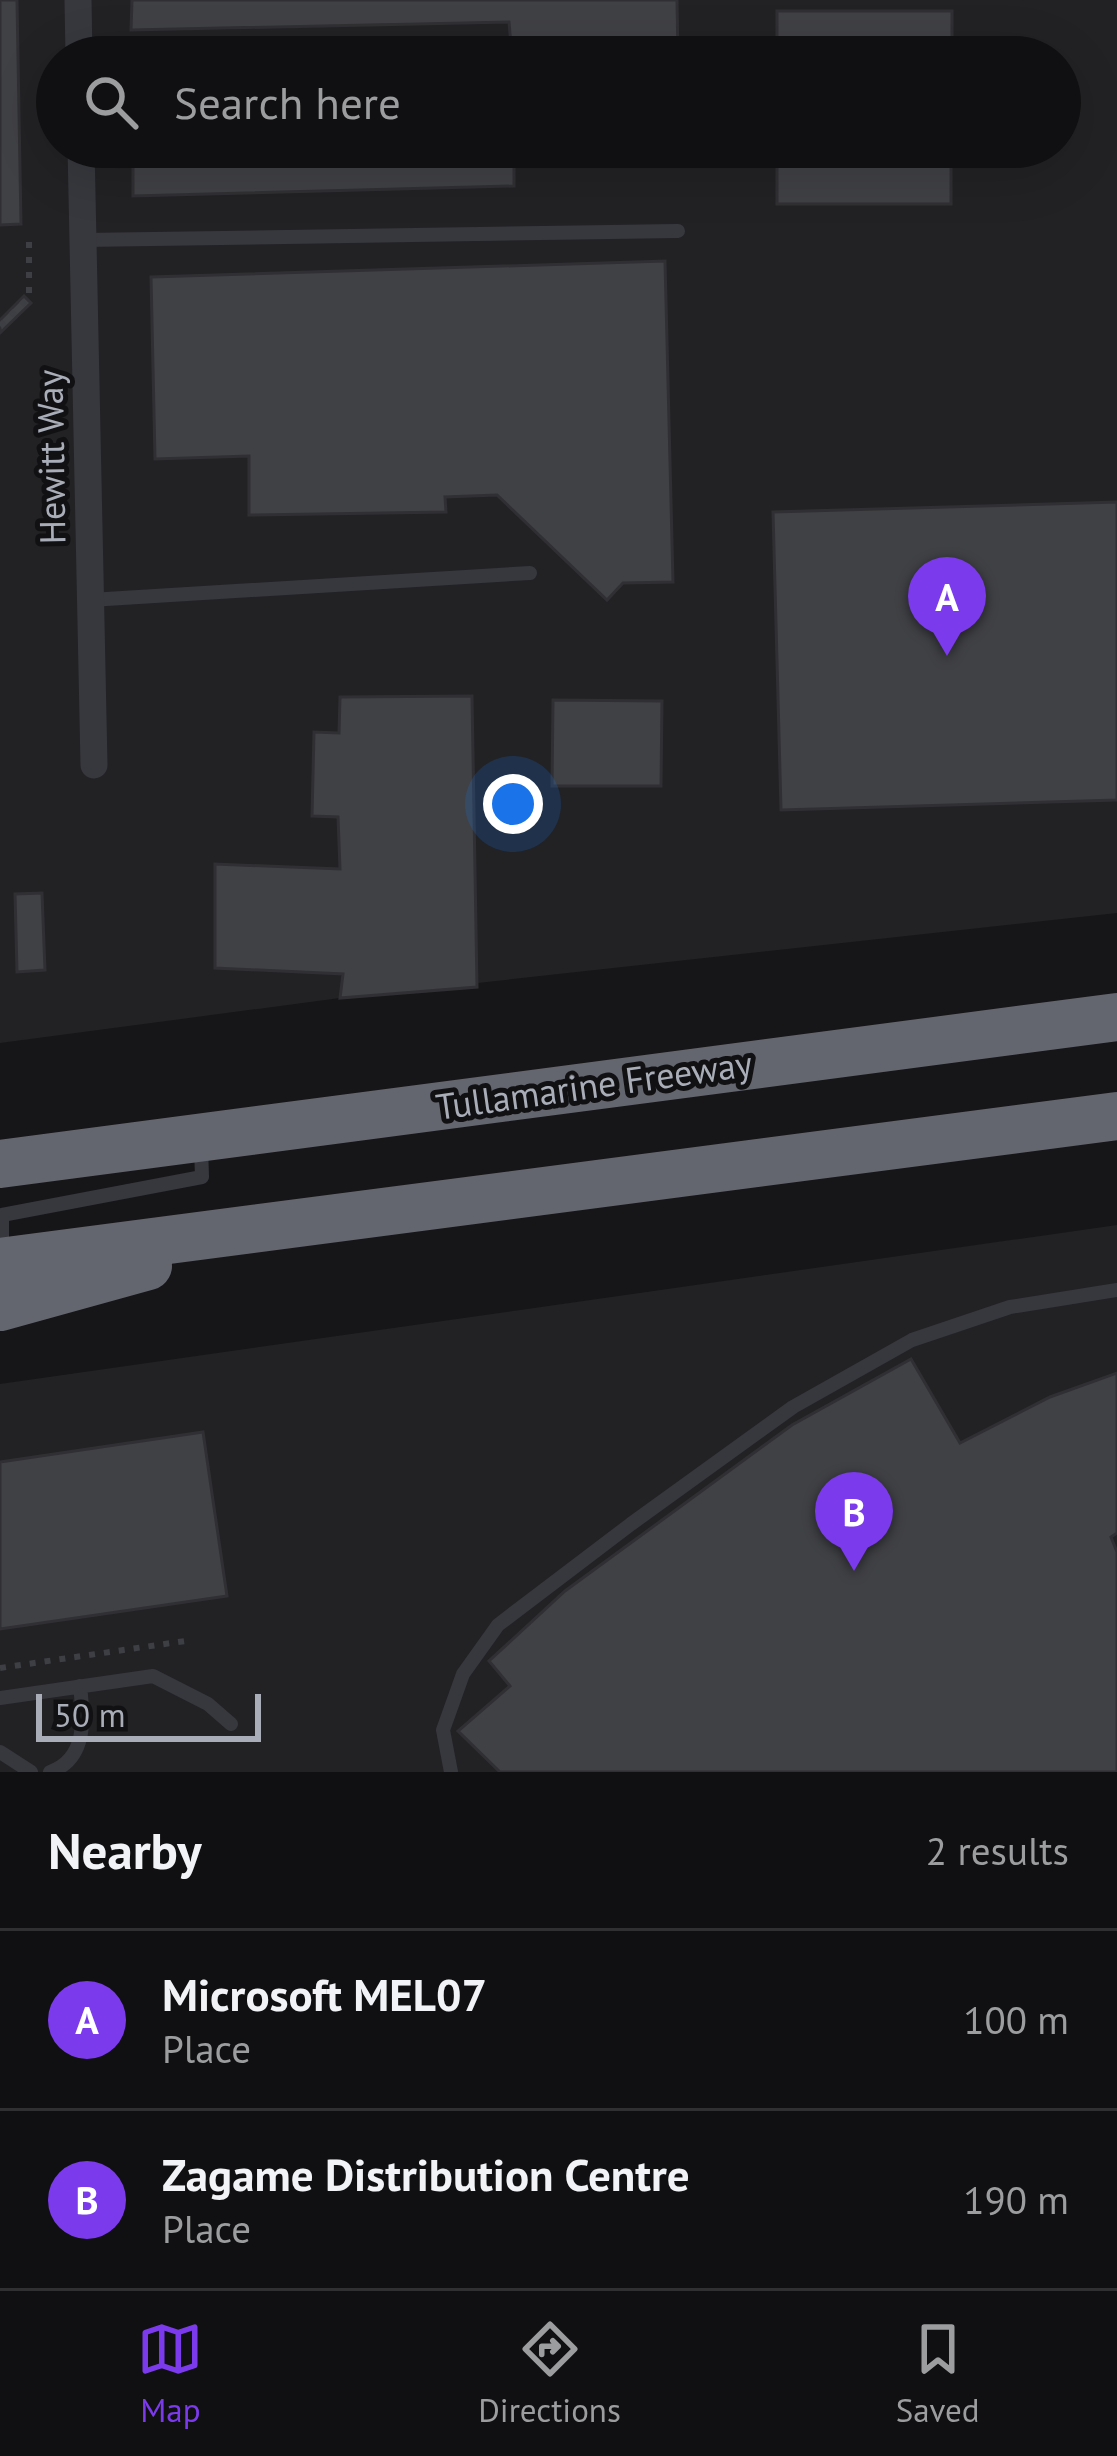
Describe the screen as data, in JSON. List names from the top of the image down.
{
  "streets": {
    "highway": ["Tullamarine Freeway"],
    "street": ["Hewitt Way"]
  },
  "scale_bar": "50 m",
  "page": {
    "search": "Search here",
    "pins": ["A", "B"],
    "scale": "50 m",
    "heading": ["Nearby", "2 results"],
    "list": [
      {
        "mark": "A",
        "name": "Microsoft MEL07",
        "note": "Place",
        "value": "100 m"
      },
      {
        "mark": "B",
        "name": "Zagame Distribution Centre",
        "note": "Place",
        "value": "190 m"
      }
    ],
    "nav": ["Map", "Directions", "Saved"]
  }
}
